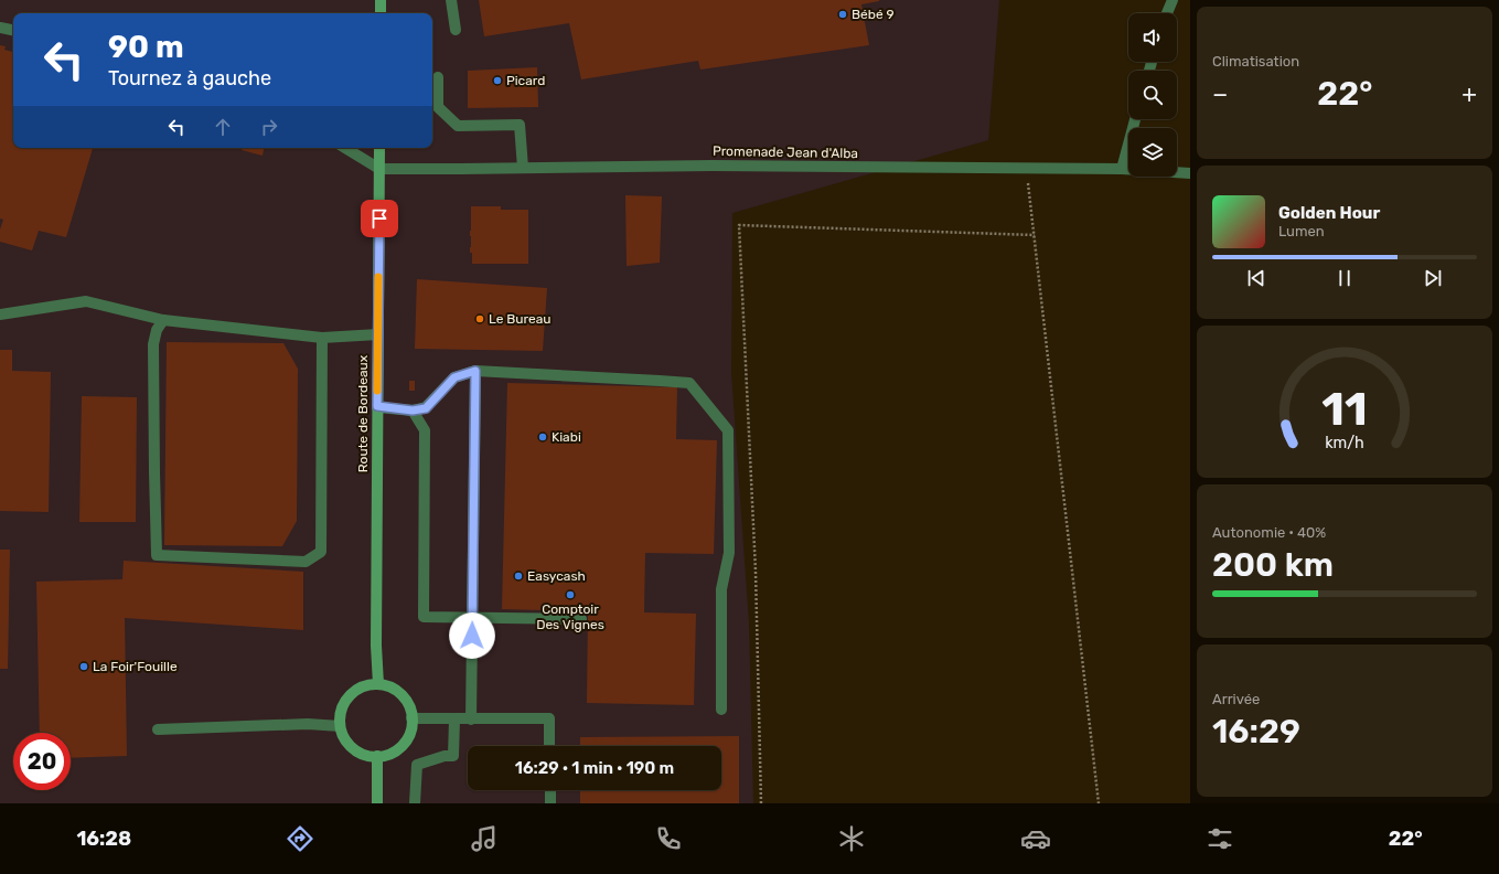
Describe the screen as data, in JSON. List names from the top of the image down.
{
  "streets": {
    "main road": ["Route de Bordeaux"],
    "lane": ["Promenade Jean d'Alba"]
  },
  "crossings": [
    ["Promenade Jean d'Alba", "Route de Bordeaux"]
  ],
  "places": [
    "Bébé 9",
    "Picard",
    "Le Bureau",
    "Kiabi",
    "Easycash",
    "Comptoir Des Vignes",
    "La Foir'Fouille"
  ],
  "page": {
    "tile": [
      "Climatisation",
      ["Autonomie · 40%", "200 km"],
      ["Arrivée", "16:29"]
    ],
    "turn": ["90 m", "Tournez à gauche"],
    "heat": ["−", "22°", "+"],
    "song": ["Golden Hour", "Lumen"],
    "limit": "20",
    "trip": "16:29 · 1 min · 190 m",
    "tabs": ["16:28", "22°"],
    "gauge": ["11", "km/h"]
  }
}
